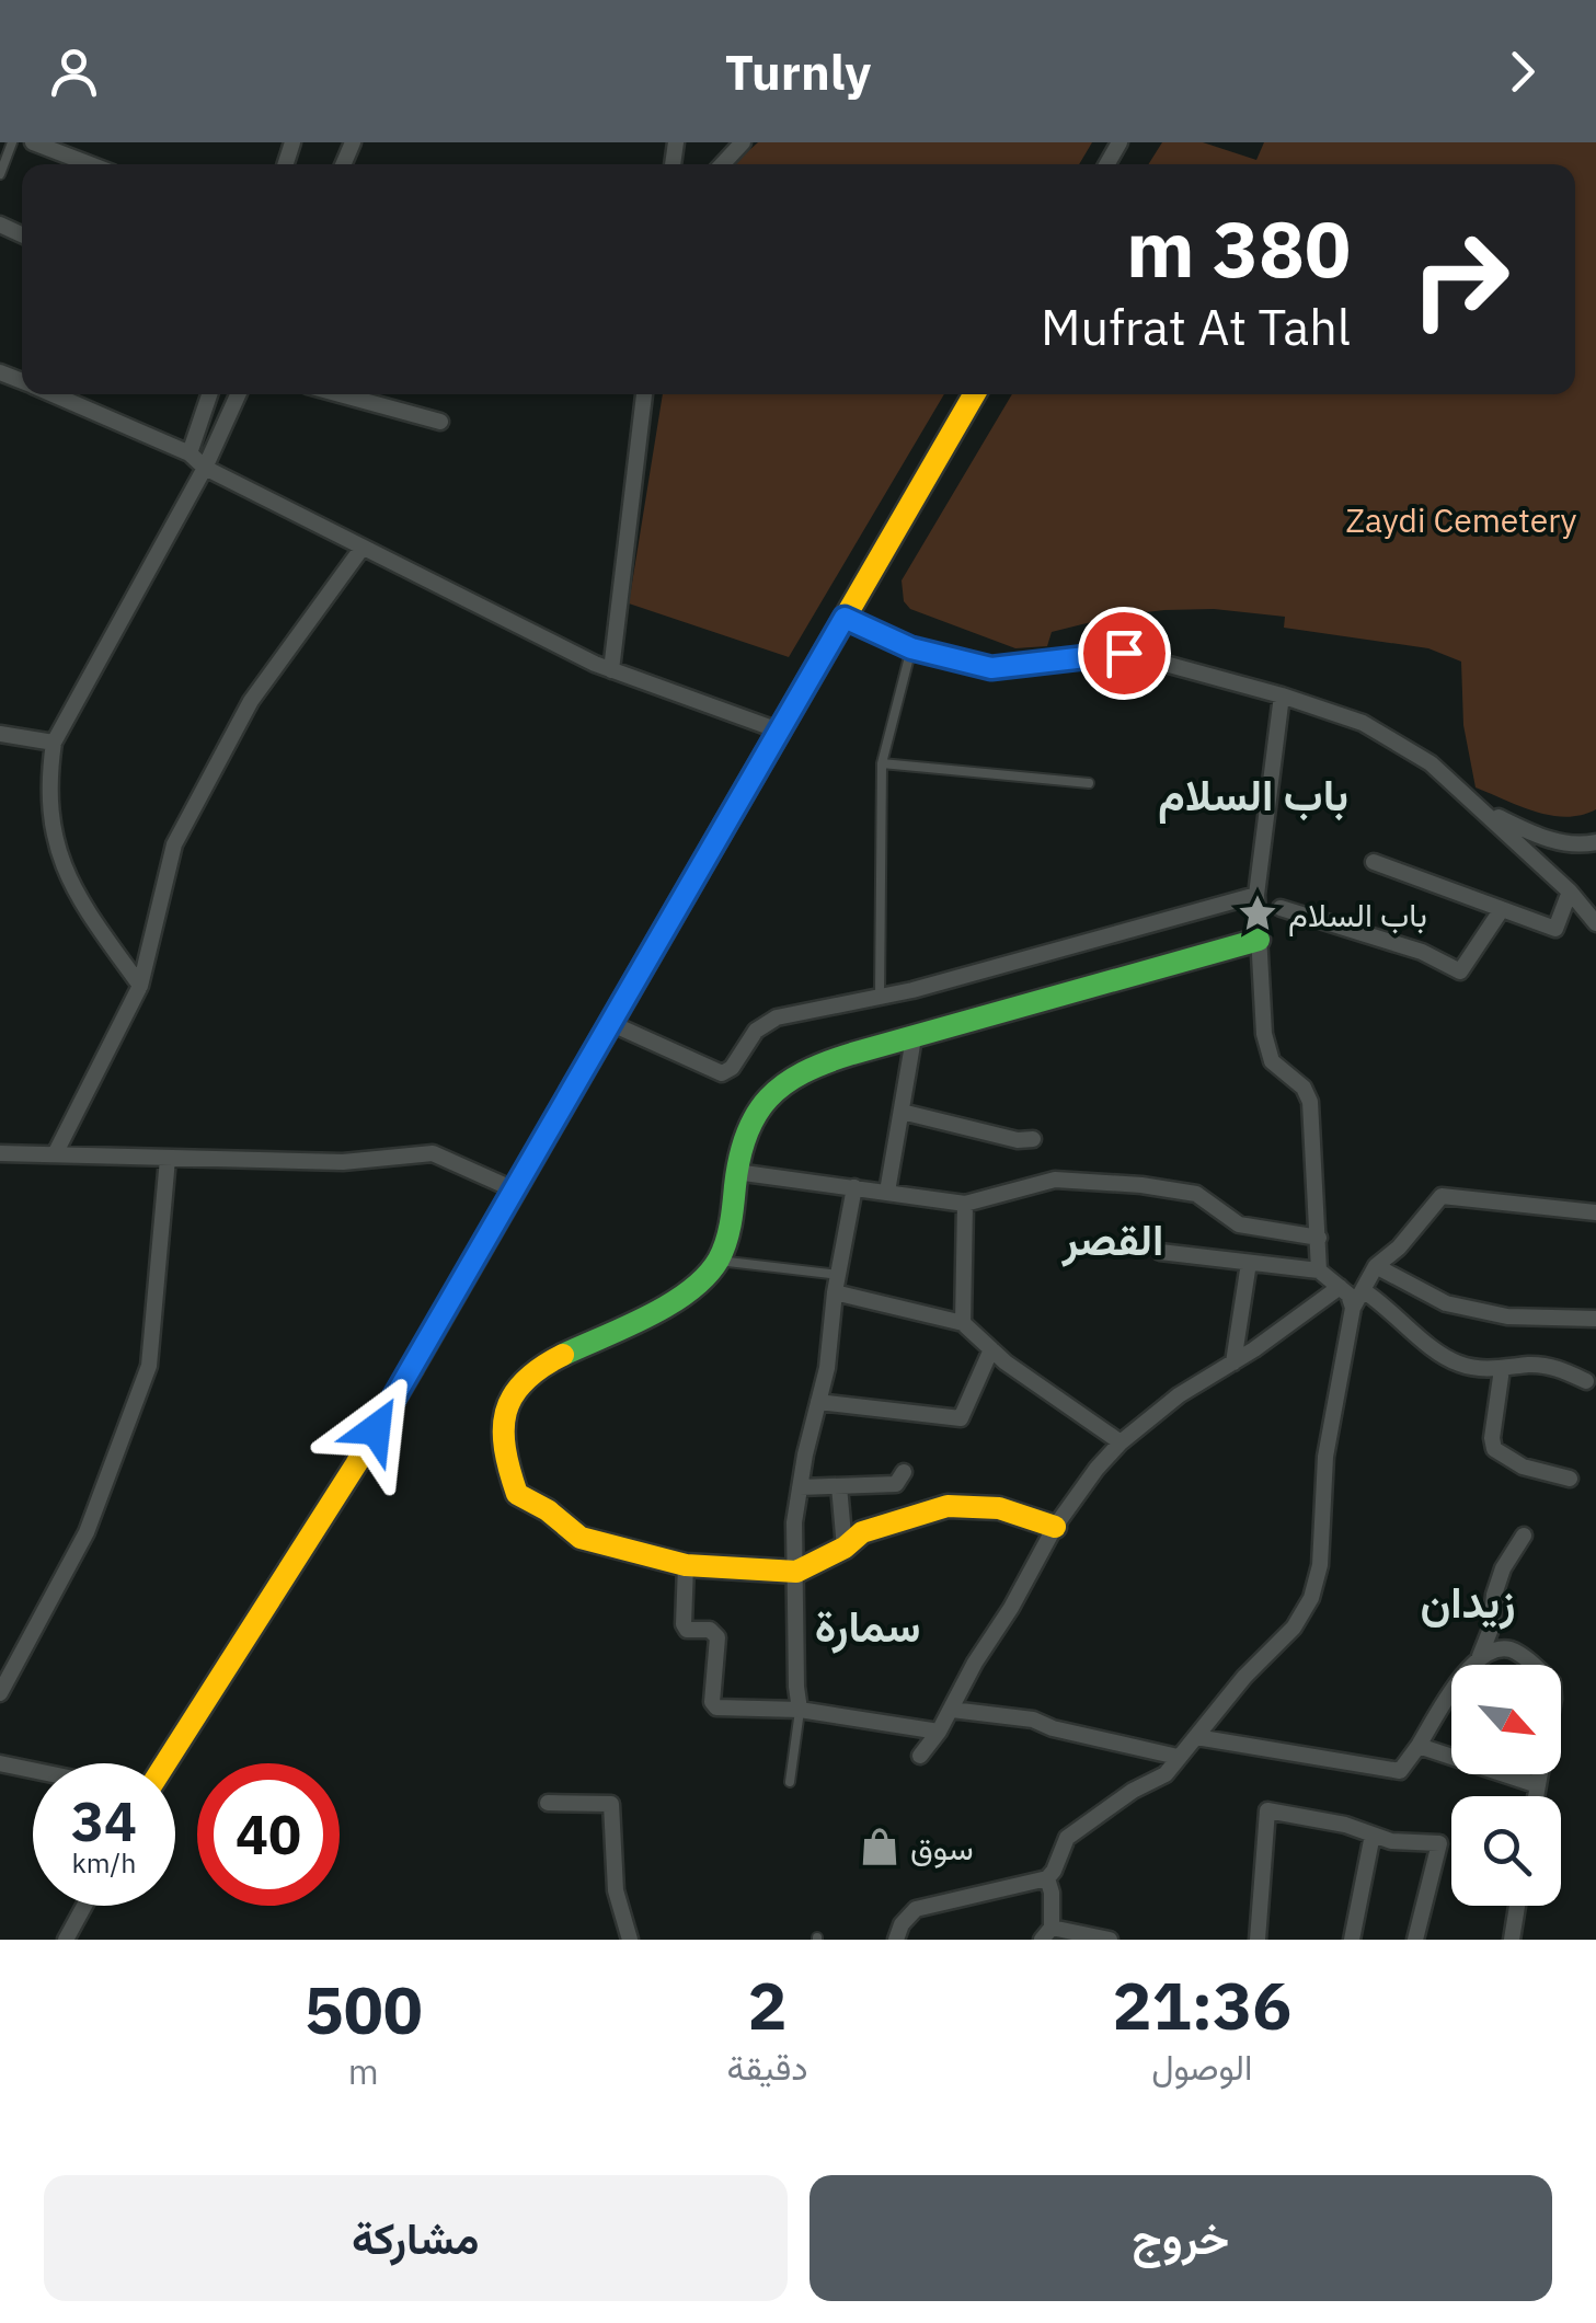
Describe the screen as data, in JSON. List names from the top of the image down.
{
  "districts": [
    "باب السلام",
    "القصر",
    "زيدان",
    "سمارة"
  ],
  "parks": ["Zaydi Cemetery"],
  "places": {
    "place": ["باب السلام"],
    "shop": ["سوق"]
  },
  "north": "bottom right",
  "page": {
    "header": "Turnly",
    "turn": ["380 m", "Mufrat At Tahl"],
    "speed": "34 km/h",
    "limit": "40",
    "eta": [
      "21:36",
      "الوصول",
      "2",
      "دقيقة",
      "500",
      "m"
    ],
    "buttons": ["خروج", "مشاركة"]
  }
}
